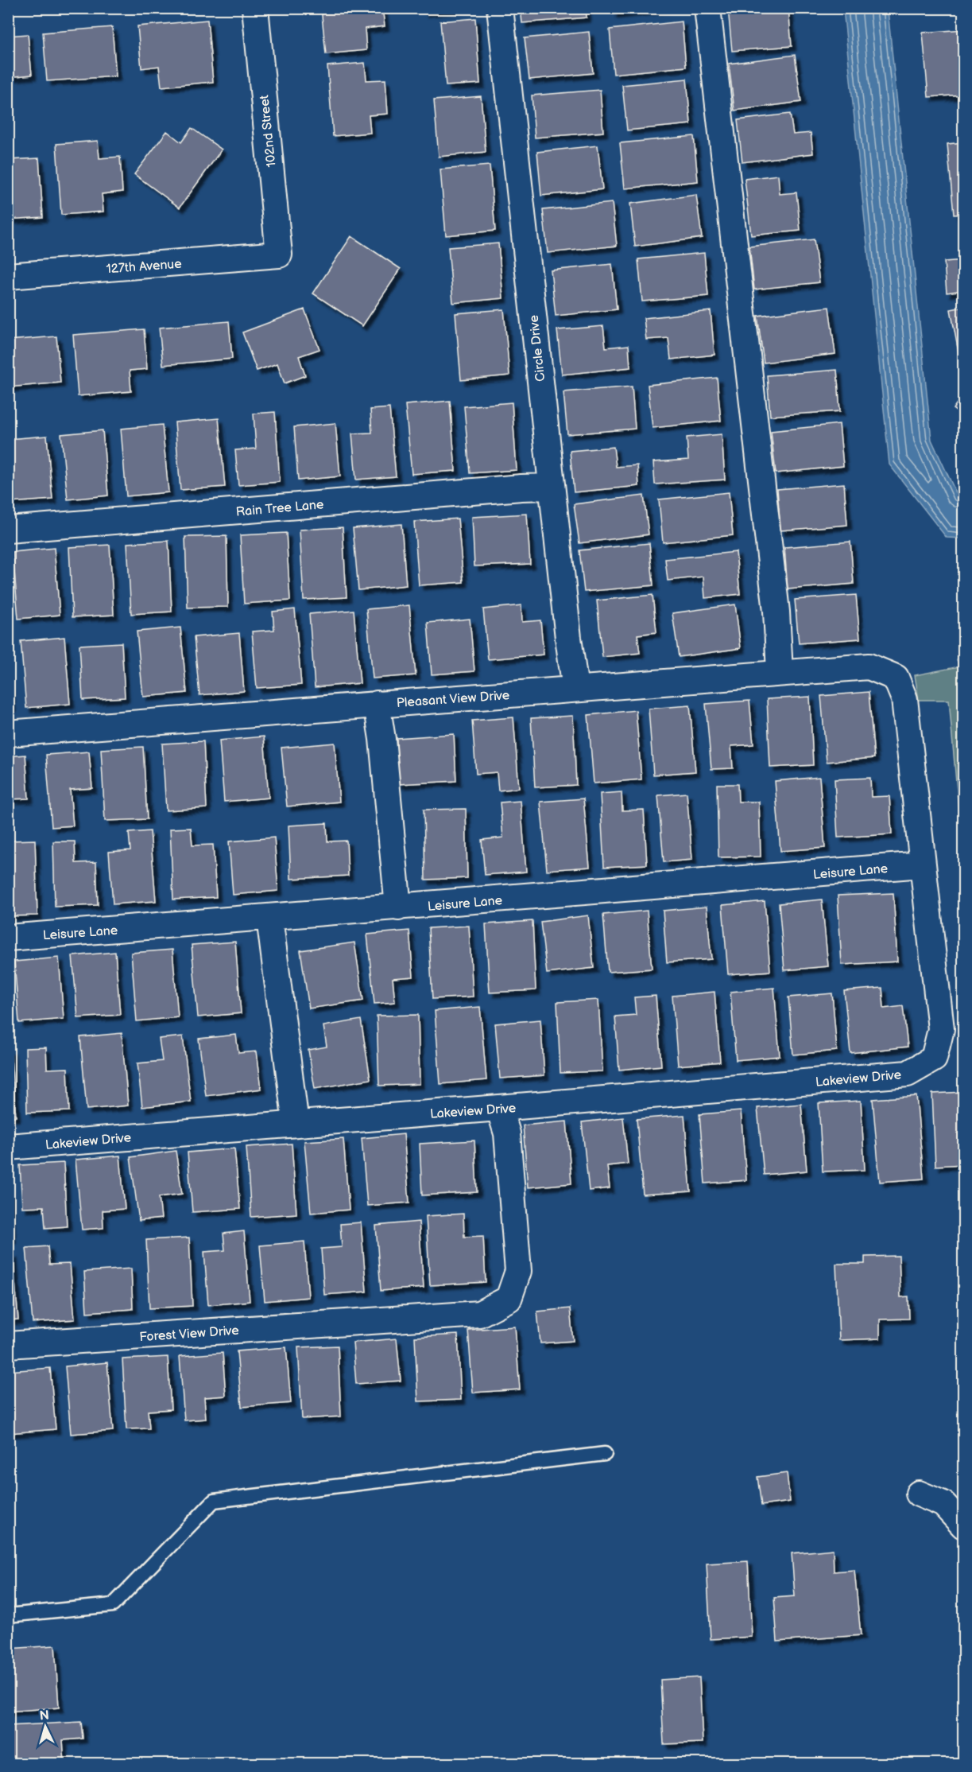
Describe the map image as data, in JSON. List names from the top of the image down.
{
  "streets": {
    "street": [
      "102nd Street",
      "127th Avenue",
      "Circle Drive",
      "Rain Tree Lane",
      "Pleasant View Drive",
      "Leisure Lane",
      "Lakeview Drive",
      "Forest View Drive"
    ]
  },
  "crossings": [
    ["102nd Street", "127th Avenue"],
    ["Circle Drive", "Rain Tree Lane"],
    ["Circle Drive", "Pleasant View Drive"],
    ["Pleasant View Drive", "Leisure Lane"],
    ["Pleasant View Drive", "Lakeview Drive"],
    ["Leisure Lane", "Lakeview Drive"],
    ["Lakeview Drive", "Forest View Drive"]
  ],
  "north": "top"
}
